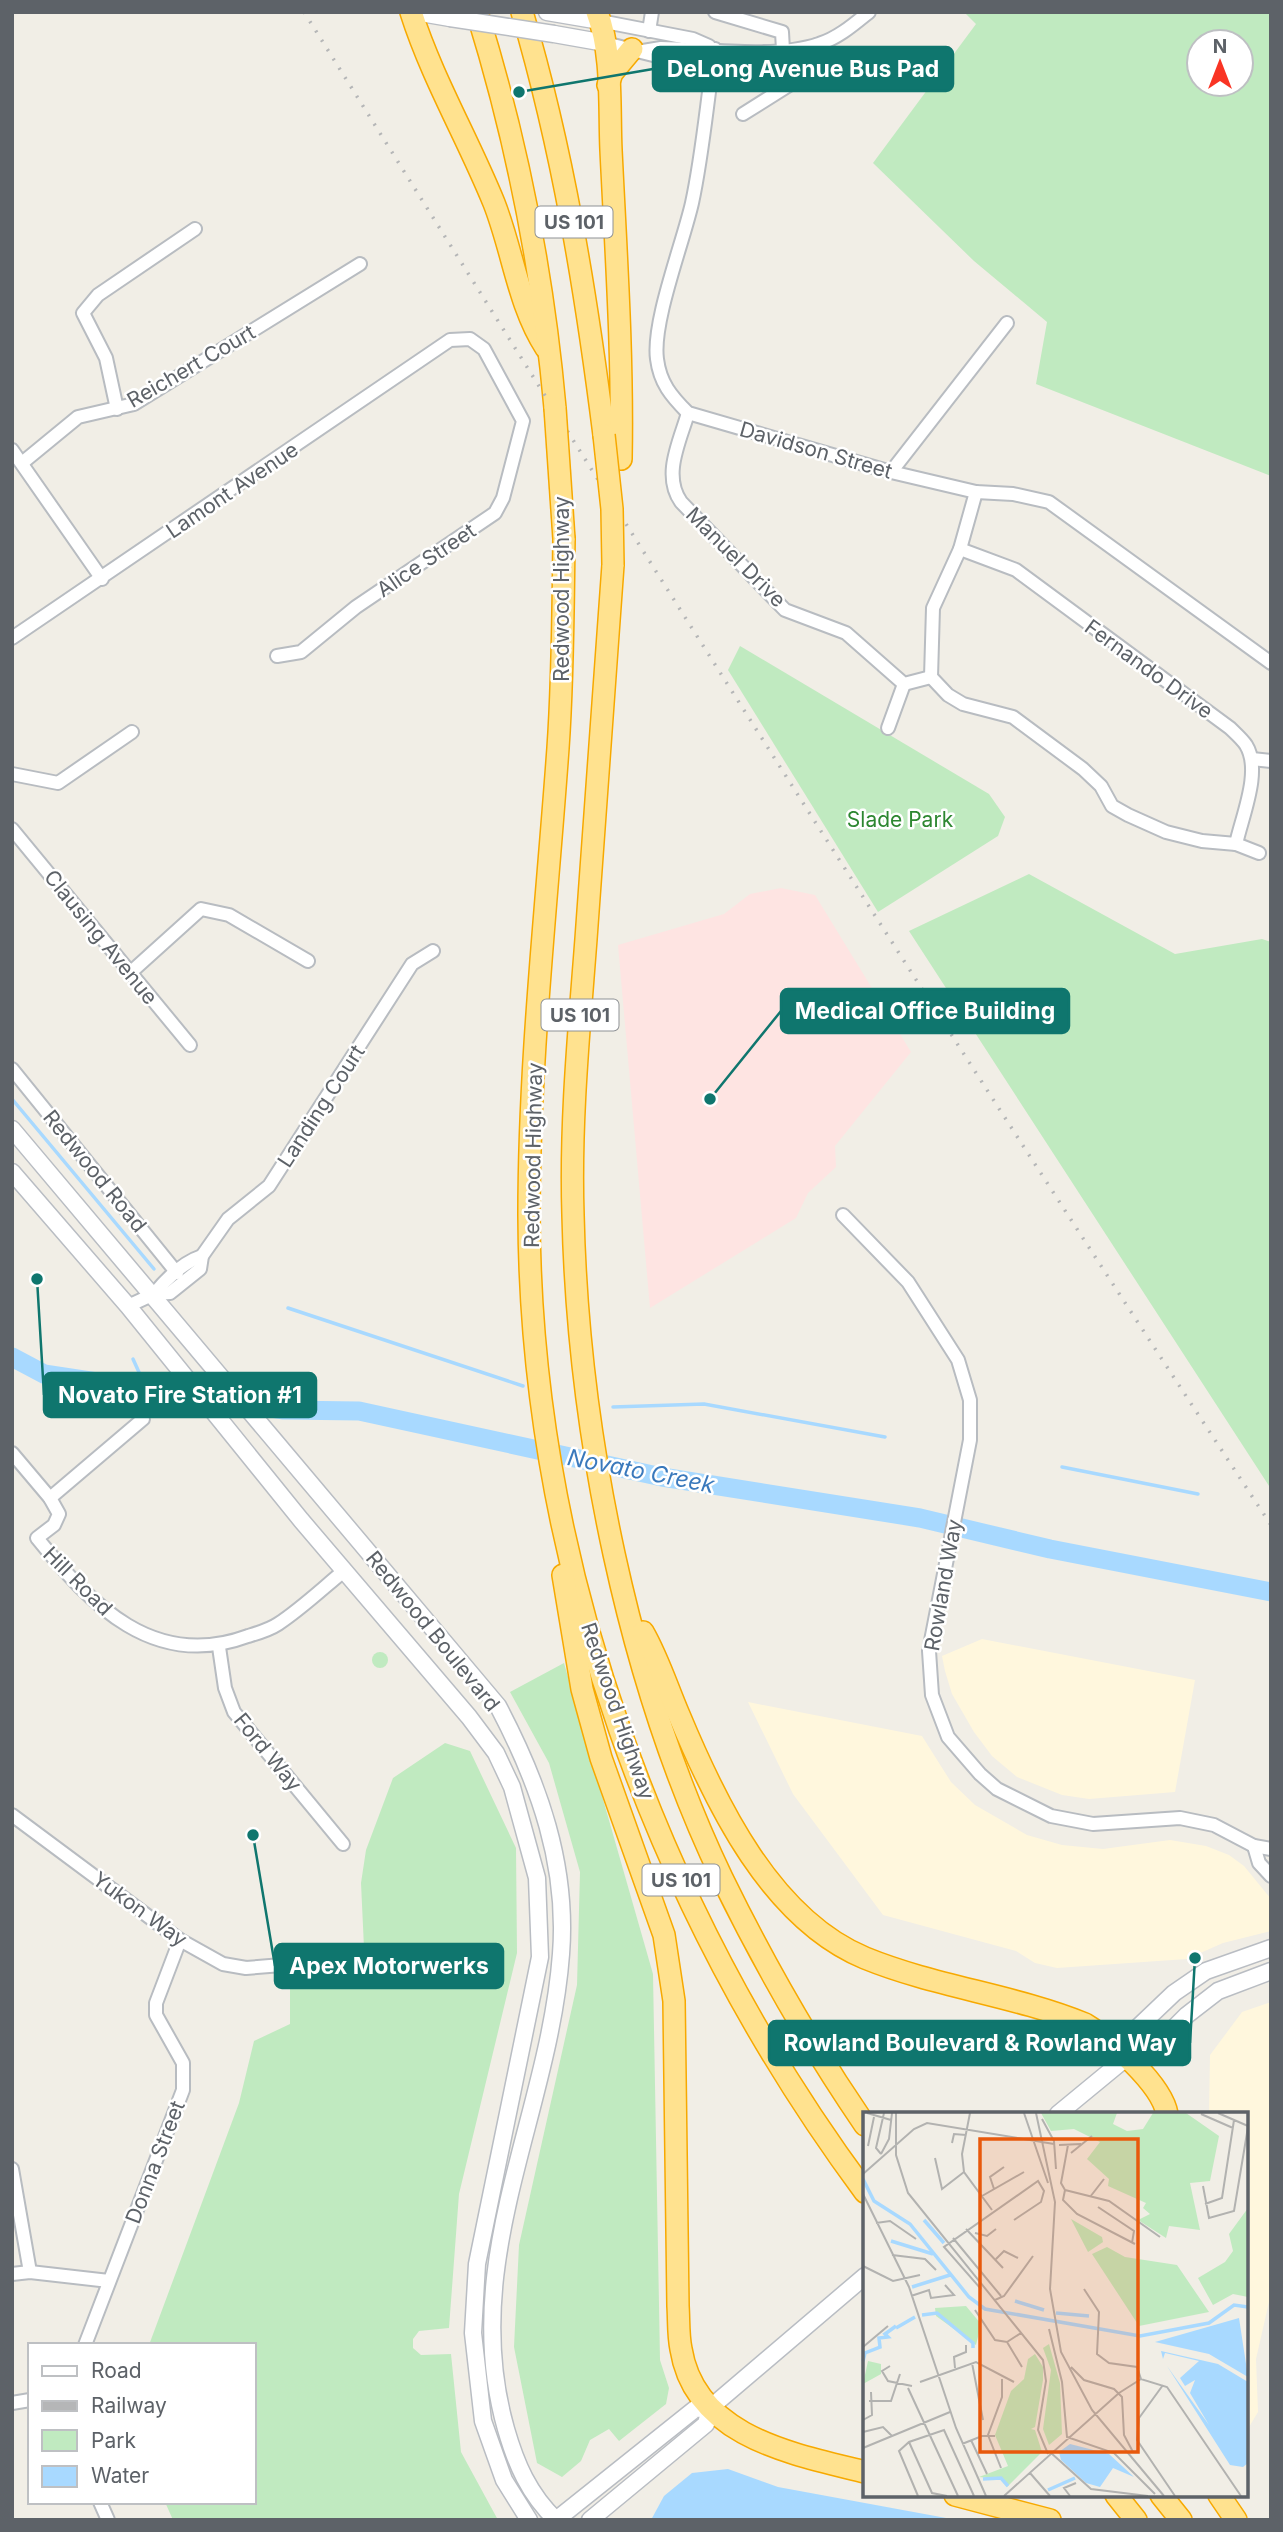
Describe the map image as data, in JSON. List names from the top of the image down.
{
  "streets": {
    "highway": ["US 101", "Redwood Highway"],
    "main road": ["Redwood Boulevard"],
    "street": [
      "Reichert Court",
      "Davidson Street",
      "Lamont Avenue",
      "Manuel Drive",
      "Alice Street",
      "Fernando Drive",
      "Clausing Avenue",
      "Landing Court",
      "Redwood Road",
      "Hill Road",
      "Rowland Way",
      "Ford Way",
      "Yukon Way",
      "Donna Street"
    ]
  },
  "crossings": [
    ["Davidson Street", "Manuel Drive"],
    ["Lamont Avenue", "Alice Street"],
    ["Landing Court", "Redwood Road"],
    ["Landing Court", "Redwood Boulevard"],
    ["Hill Road", "Redwood Boulevard"],
    ["Hill Road", "Ford Way"],
    ["Yukon Way", "Donna Street"]
  ],
  "water": ["Novato Creek"],
  "parks": ["Slade Park"],
  "places": [
    "DeLong Avenue Bus Pad",
    "Medical Office Building",
    "Novato Fire Station #1",
    "Apex Motorwerks",
    "Rowland Boulevard & Rowland Way"
  ],
  "legend": [
    "Road",
    "Railway",
    "Park",
    "Water"
  ],
  "north": "top"
}
